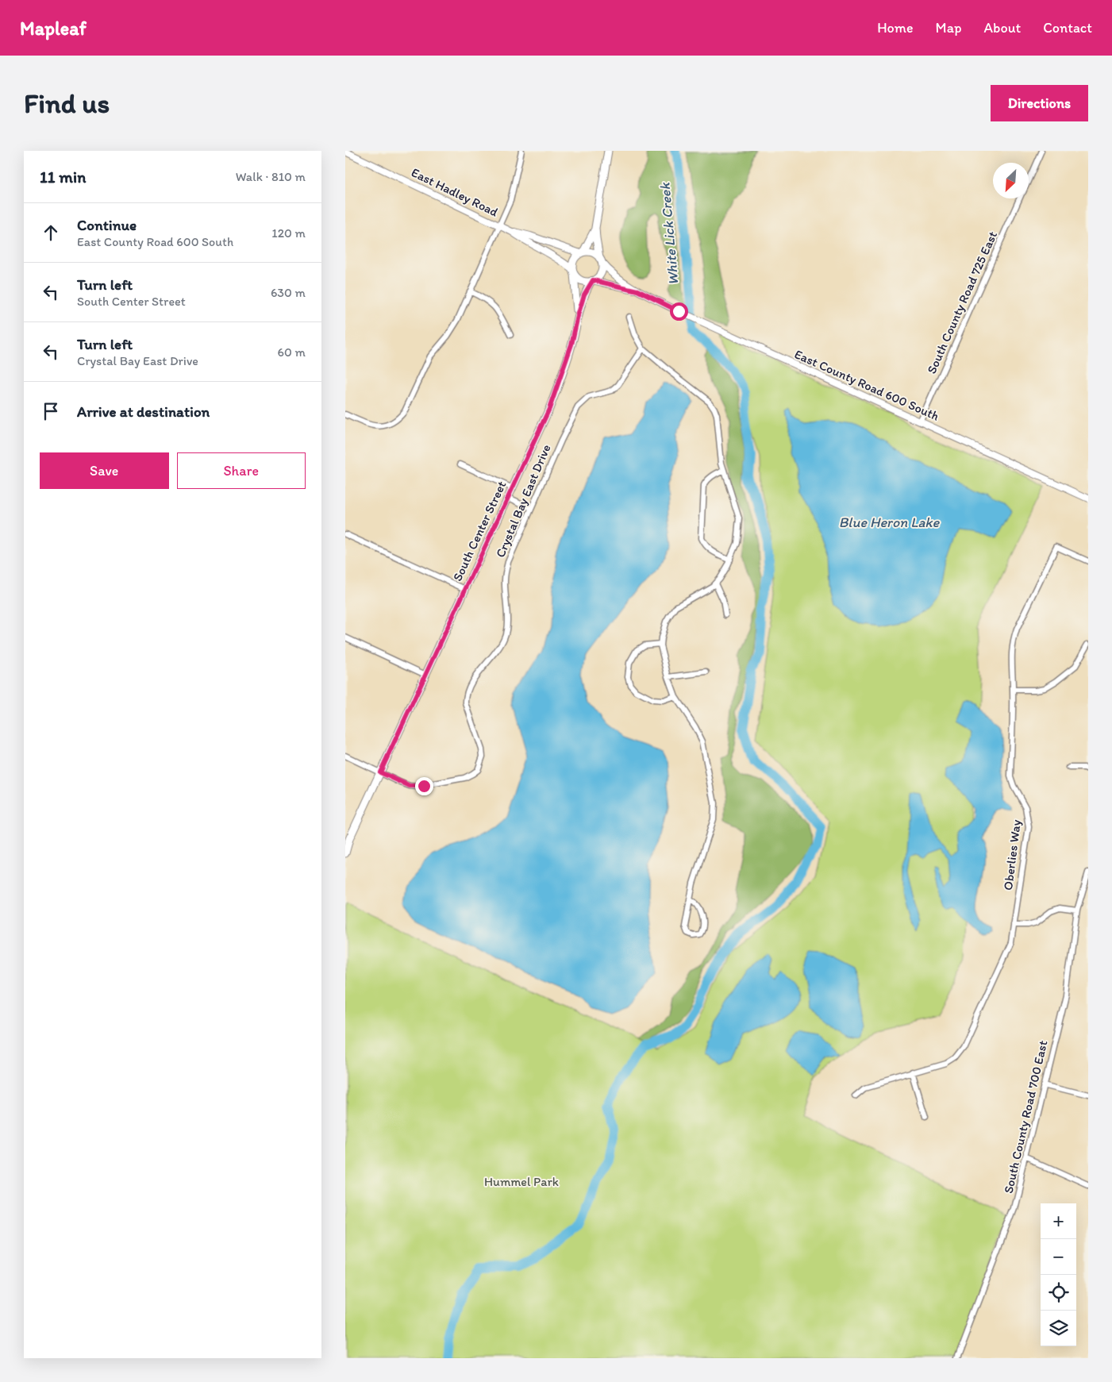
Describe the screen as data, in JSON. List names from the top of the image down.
{
  "streets": {
    "main road": ["South Center Street"],
    "street": [
      "East Hadley Road",
      "South County Road 725 East",
      "East County Road 600 South",
      "Crystal Bay East Drive",
      "Oberlies Way",
      "South County Road 700 East"
    ]
  },
  "crossings": [
    ["East Hadley Road", "East County Road 600 South"],
    ["East Hadley Road", "South Center Street"],
    ["South County Road 725 East", "East County Road 600 South"],
    ["East County Road 600 South", "South Center Street"],
    ["Crystal Bay East Drive", "South Center Street"]
  ],
  "water": ["White Lick Creek", "Blue Heron Lake"],
  "parks": ["Hummel Park"],
  "north": "bottom left",
  "page": {
    "header": "Mapleaf",
    "nav": [
      "Home",
      "Map",
      "About",
      "Contact"
    ],
    "buttons": [
      "Directions",
      ["Save", "Share"]
    ],
    "title": "Find us",
    "heading": ["11 min", "Walk · 810 m"],
    "list": [
      ["Continue", "East County Road 600 South", "120 m"],
      ["Turn left", "South Center Street", "630 m"],
      ["Turn left", "Crystal Bay East Drive", "60 m"],
      "Arrive at destination"
    ],
    "map_buttons": ["+", "−"]
  }
}
